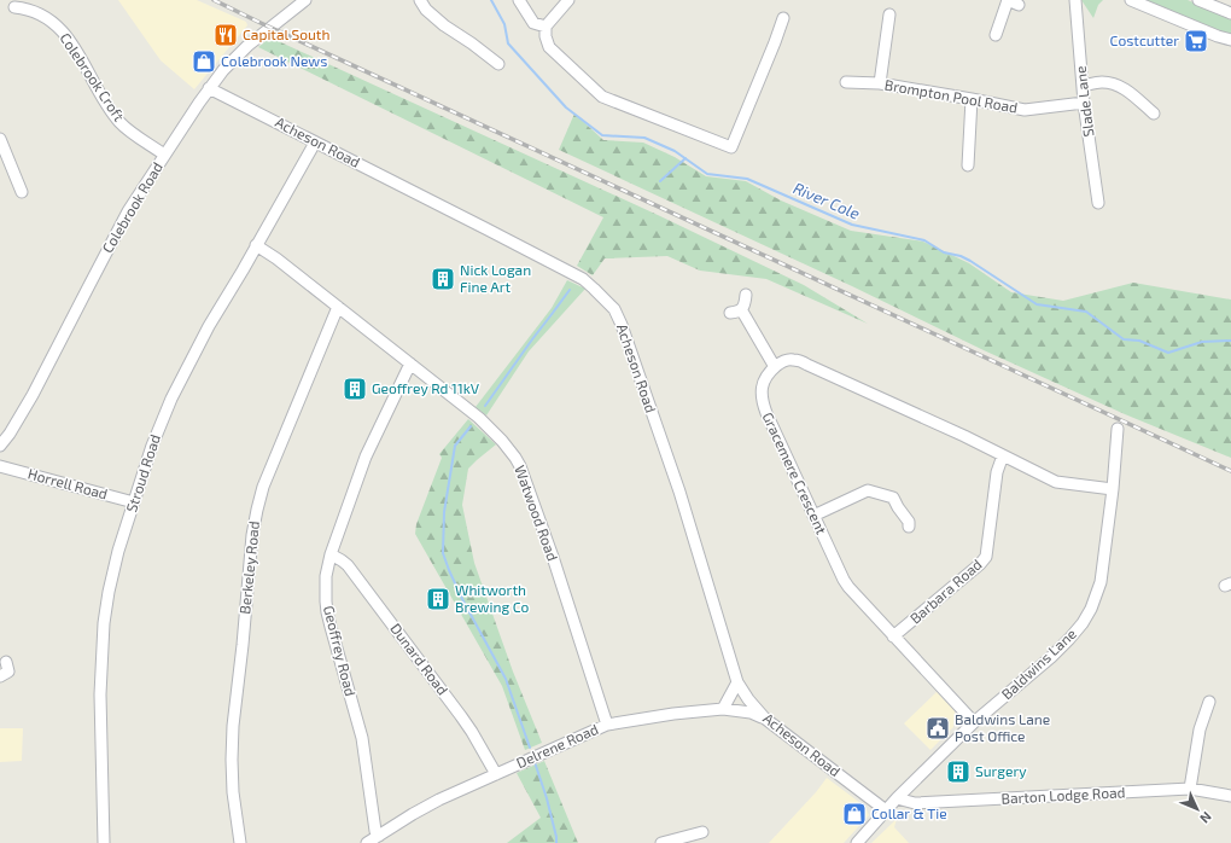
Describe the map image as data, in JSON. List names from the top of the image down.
{
  "streets": {
    "street": [
      "Colebrook Croft",
      "Brompton Pool Road",
      "Slade Lane",
      "Acheson Road",
      "Colebrook Road",
      "Stroud Road",
      "Gracemere Crescent",
      "Horrell Road",
      "Watwood Road",
      "Berkeley Road",
      "Barbara Road",
      "Geoffrey Road",
      "Dunard Road",
      "Baldwins Lane",
      "Delrene Road",
      "Barton Lodge Road"
    ]
  },
  "crossings": [
    ["Colebrook Croft", "Colebrook Road"],
    ["Brompton Pool Road", "Slade Lane"],
    ["Acheson Road", "Colebrook Road"],
    ["Acheson Road", "Stroud Road"],
    ["Acheson Road", "Baldwins Lane"],
    ["Acheson Road", "Delrene Road"],
    ["Stroud Road", "Horrell Road"],
    ["Stroud Road", "Watwood Road"],
    ["Gracemere Crescent", "Barbara Road"],
    ["Gracemere Crescent", "Baldwins Lane"],
    ["Watwood Road", "Berkeley Road"],
    ["Watwood Road", "Geoffrey Road"],
    ["Watwood Road", "Delrene Road"],
    ["Geoffrey Road", "Dunard Road"],
    ["Geoffrey Road", "Delrene Road"],
    ["Dunard Road", "Delrene Road"],
    ["Baldwins Lane", "Barton Lodge Road"]
  ],
  "water": ["River Cole"],
  "places": {
    "restaurant": ["Capital South"],
    "supermarket": ["Costcutter"],
    "shop": ["Colebrook News", "Collar & Tie"],
    "building": [
      "Nick Logan Fine Art",
      "Geoffrey Rd 11kV",
      "Whitworth Brewing Co",
      "Surgery"
    ],
    "public building": ["Baldwins Lane Post Office"]
  },
  "north": "bottom right"
}
